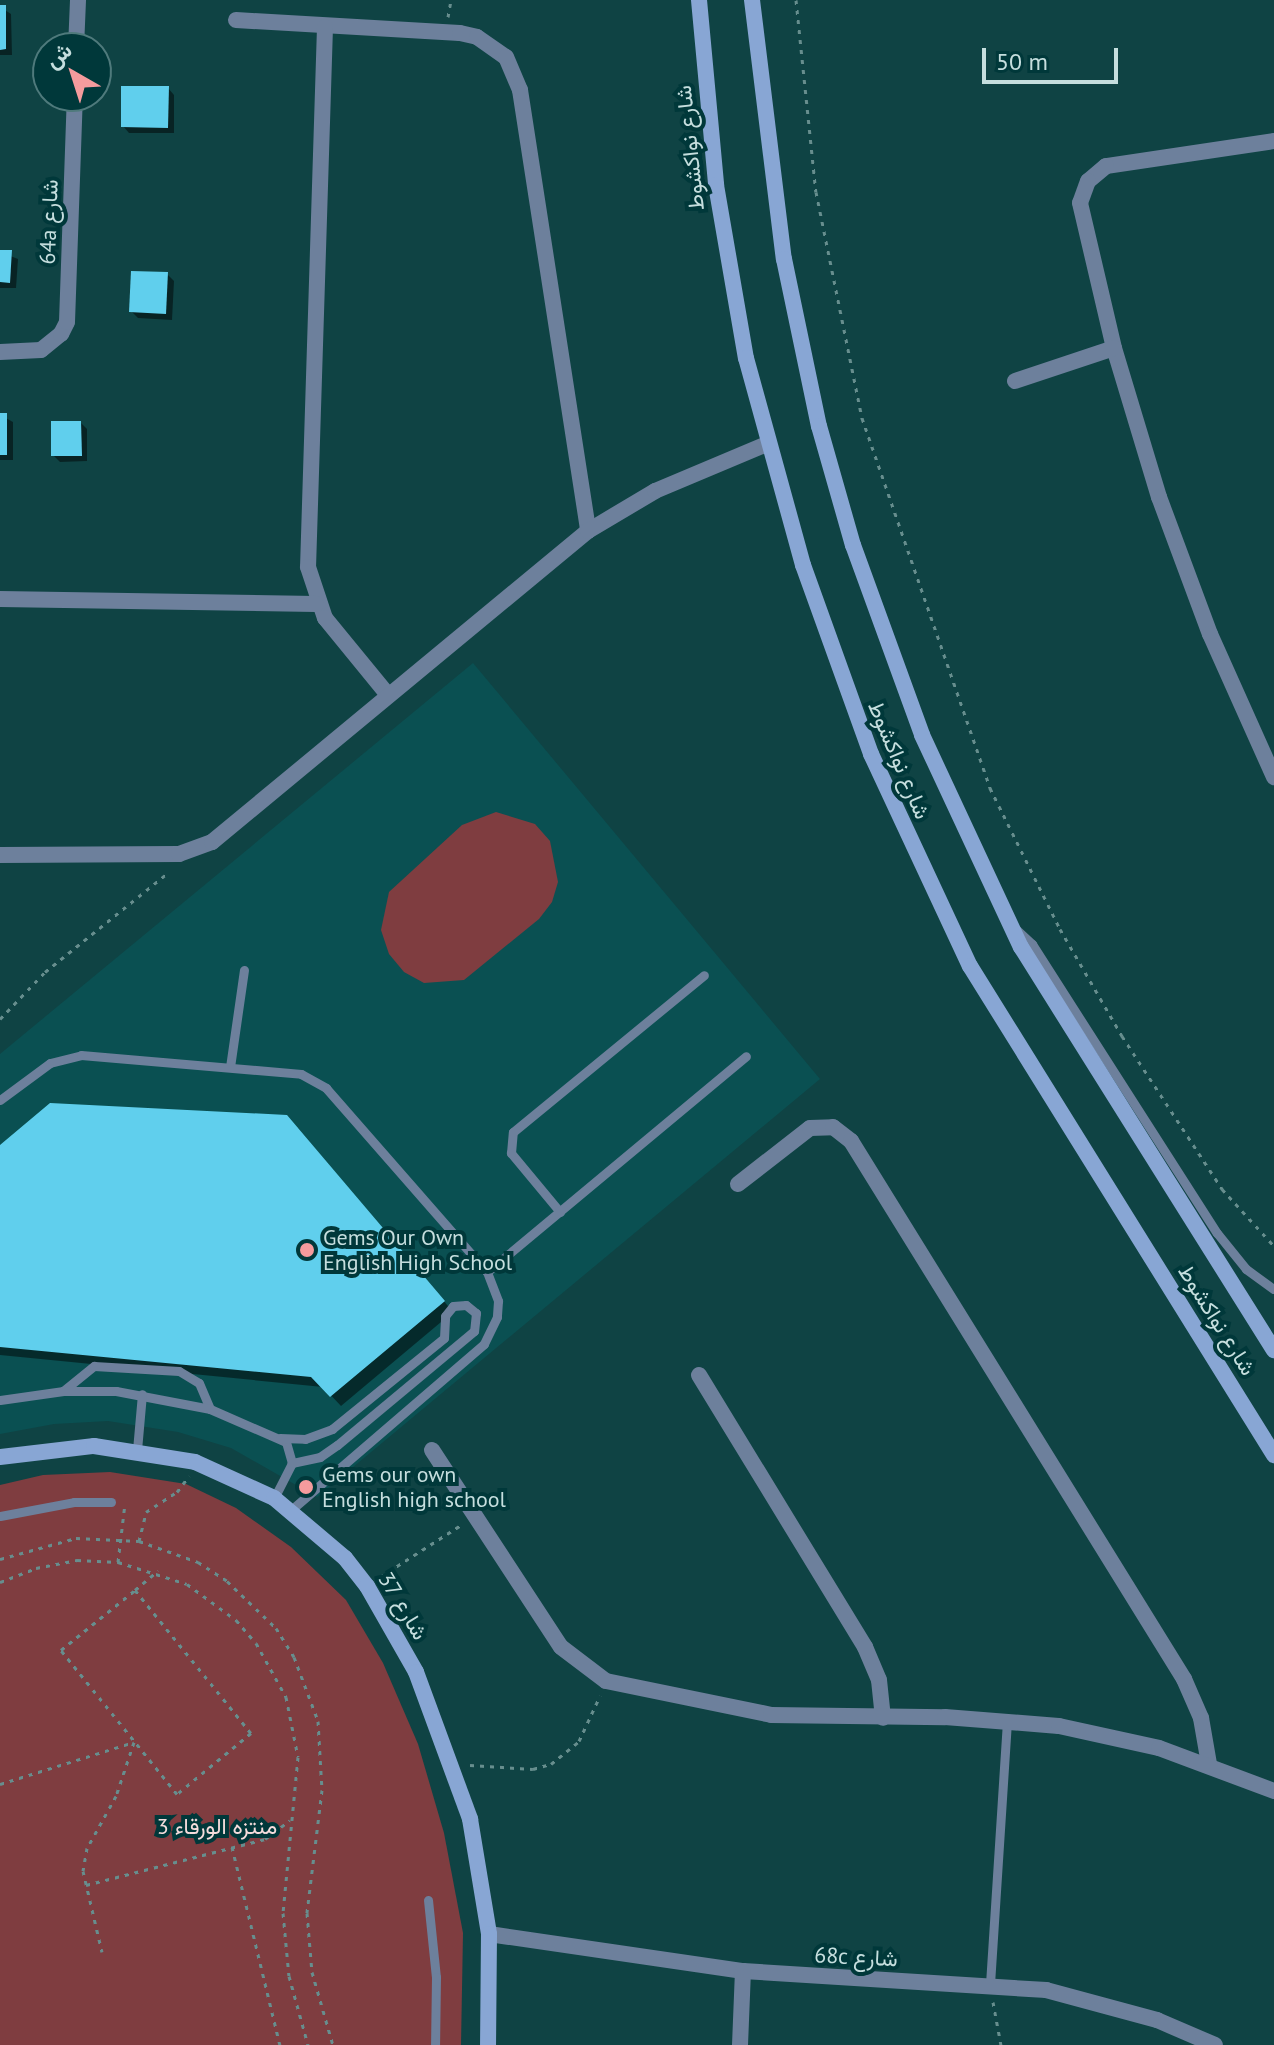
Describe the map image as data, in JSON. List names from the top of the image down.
{
  "streets": {
    "street": [
      "شارع نواكشوط",
      "64a شارع",
      "شارع 37",
      "68c شارع"
    ]
  },
  "crossings": [
    ["شارع 37", "68c شارع"]
  ],
  "parks": ["منتزه الورقاء 3"],
  "places": ["Gems Our Own English High School", "Gems our own English high school"],
  "scale_bar": "50 m",
  "north": "top left"
}
